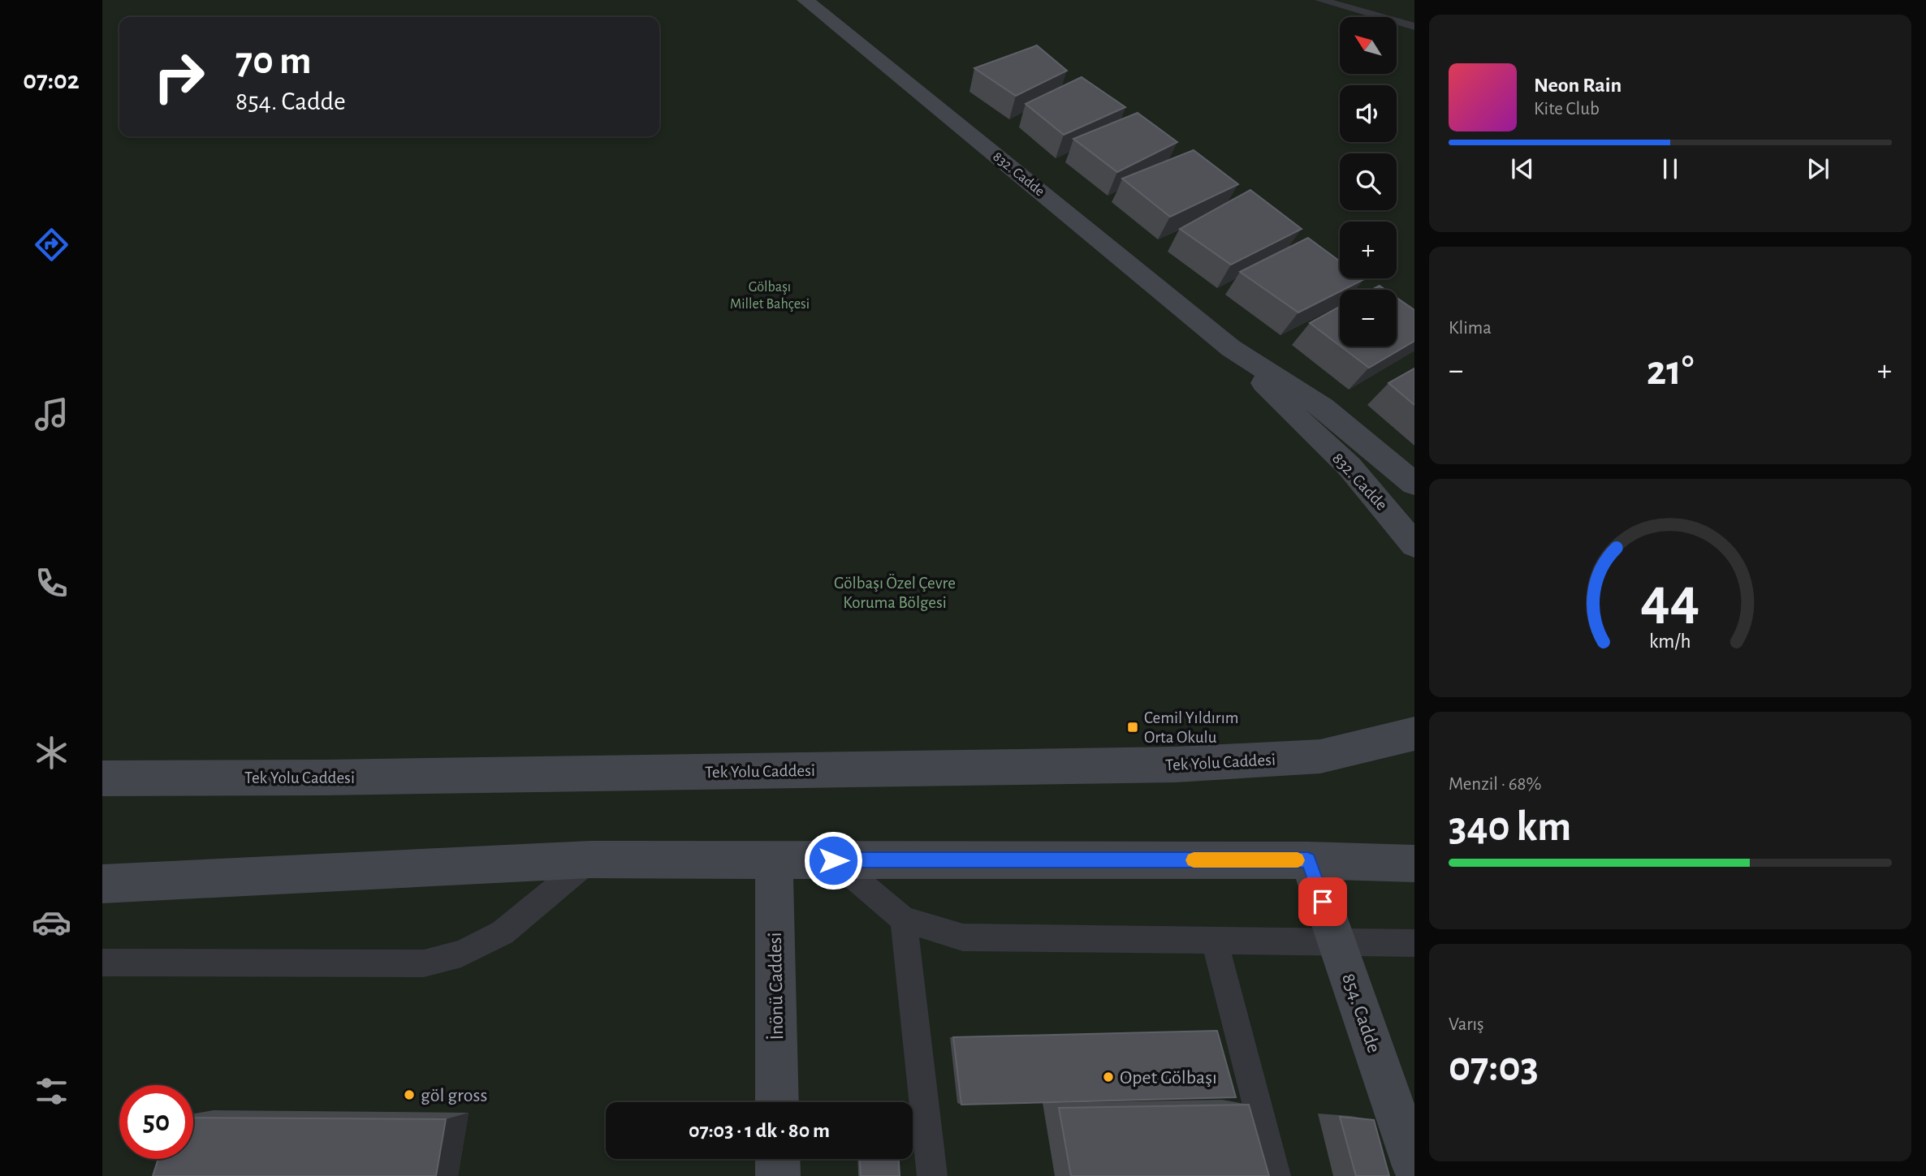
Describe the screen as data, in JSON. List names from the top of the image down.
{
  "streets": {
    "main road": [
      "832. Cadde",
      "Tek Yolu Caddesi",
      "İnönü Caddesi",
      "854. Cadde"
    ]
  },
  "parks": ["Gölbaşı Millet Bahçesi", "Gölbaşı Özel Çevre Koruma Bölgesi"],
  "places": {
    "transit": ["Cemil Yıldırım Orta Okulu"],
    "other": ["Opet Gölbaşı", "göl gross"]
  },
  "north": "top left",
  "page": {
    "tabs": "07:02",
    "map_buttons": ["+", "−"],
    "turn": ["70 m", "854. Cadde"],
    "song": ["Neon Rain", "Kite Club"],
    "tile": [
      "Klima",
      ["Menzil · 68%", "340 km"],
      ["Varış", "07:03"]
    ],
    "heat": ["−", "21°", "+"],
    "limit": "50",
    "trip": "07:03 · 1 dk · 80 m",
    "gauge": ["44", "km/h"]
  }
}
